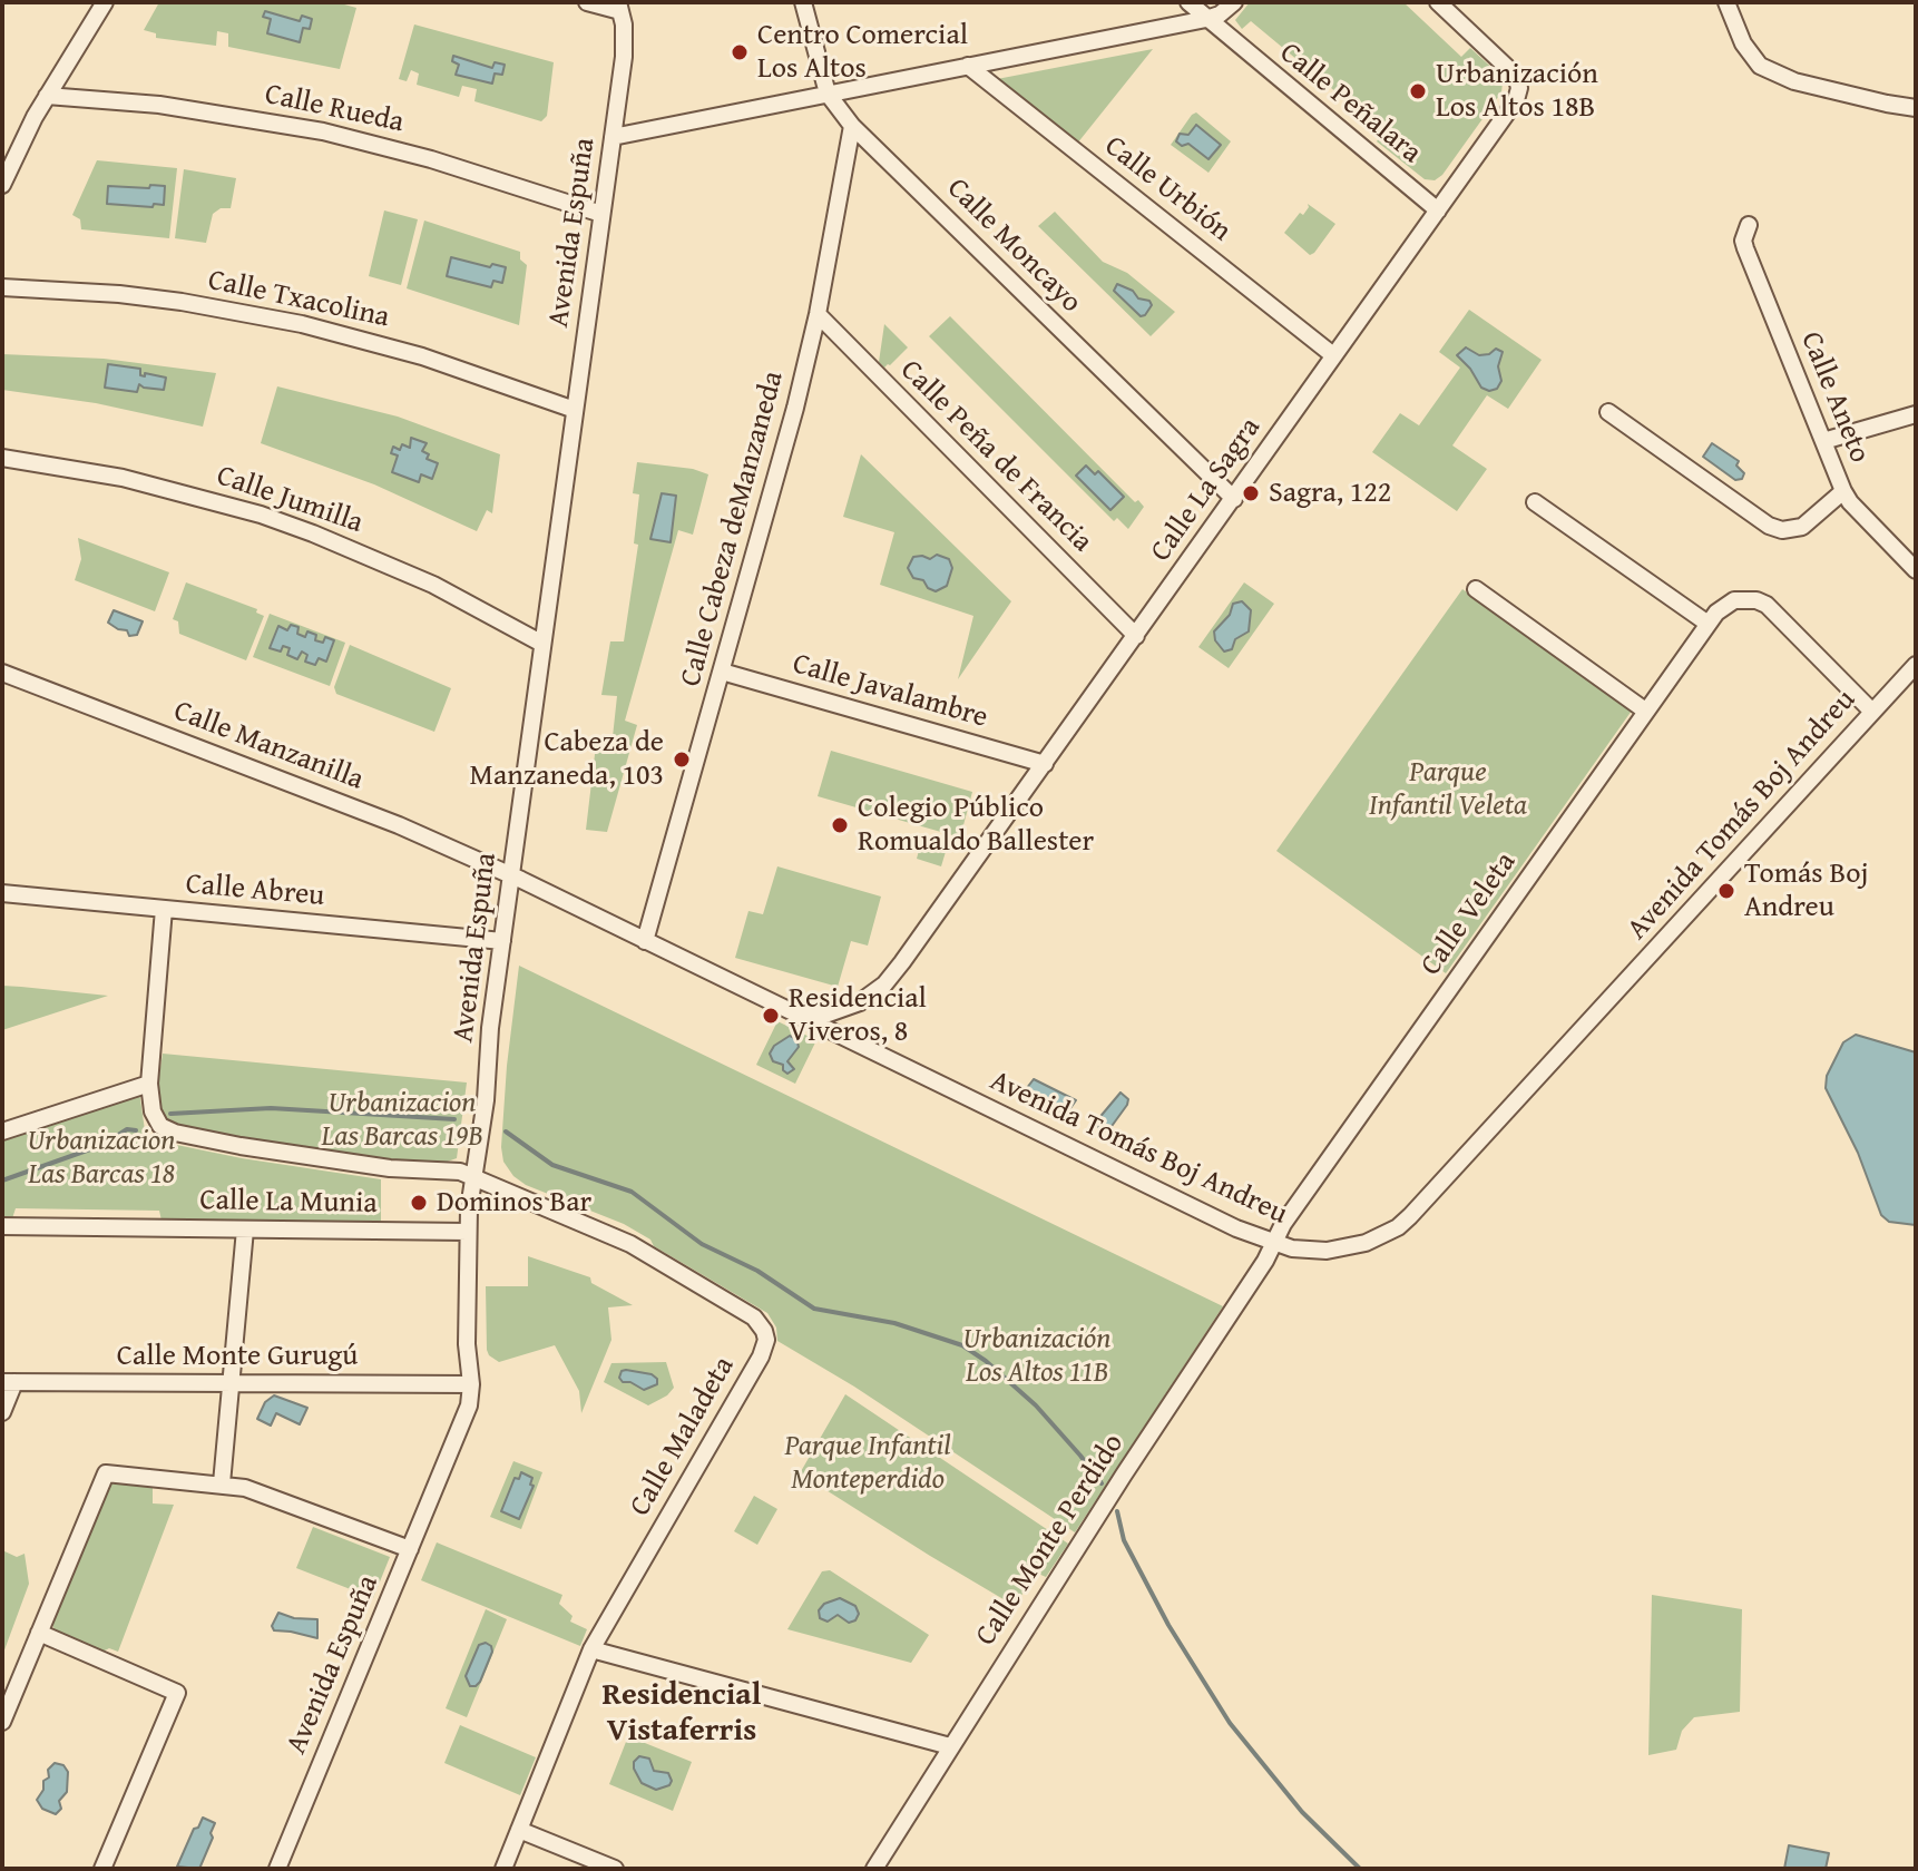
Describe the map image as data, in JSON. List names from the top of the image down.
{
  "streets": {
    "street": [
      "Calle Peñalara",
      "Calle Rueda",
      "Calle Urbión",
      "Avenida Espuña",
      "Calle Moncayo",
      "Calle Txacolina",
      "Calle Aneto",
      "Calle Peña de Francia",
      "Calle La Sagra",
      "Calle Jumilla",
      "Calle Cabeza deManzaneda",
      "Calle Javalambre",
      "Calle Manzanilla",
      "Avenida Tomás Boj Andreu",
      "Calle Abreu",
      "Calle Veleta",
      "Calle La Munia",
      "Calle Monte Gurugú",
      "Calle Maladeta",
      "Calle Monte Perdido"
    ]
  },
  "crossings": [
    ["Calle Peñalara", "Calle La Sagra"],
    ["Calle Rueda", "Avenida Espuña"],
    ["Calle Urbión", "Calle La Sagra"],
    ["Avenida Espuña", "Calle Txacolina"],
    ["Avenida Espuña", "Calle Jumilla"],
    ["Avenida Espuña", "Calle Manzanilla"],
    ["Avenida Espuña", "Avenida Tomás Boj Andreu"],
    ["Avenida Espuña", "Calle Abreu"],
    ["Avenida Espuña", "Calle La Munia"],
    ["Avenida Espuña", "Calle Monte Gurugú"],
    ["Avenida Espuña", "Calle Maladeta"],
    ["Calle Moncayo", "Calle La Sagra"],
    ["Calle Moncayo", "Calle Cabeza deManzaneda"],
    ["Calle Peña de Francia", "Calle La Sagra"],
    ["Calle Peña de Francia", "Calle Cabeza deManzaneda"],
    ["Calle La Sagra", "Calle Javalambre"],
    ["Calle La Sagra", "Avenida Tomás Boj Andreu"],
    ["Calle Cabeza deManzaneda", "Calle Javalambre"],
    ["Calle Cabeza deManzaneda", "Avenida Tomás Boj Andreu"],
    ["Calle Manzanilla", "Avenida Tomás Boj Andreu"],
    ["Avenida Tomás Boj Andreu", "Calle Veleta"],
    ["Avenida Tomás Boj Andreu", "Calle Monte Perdido"],
    ["Calle Veleta", "Calle Monte Perdido"]
  ],
  "districts": ["Residencial Vistaferris"],
  "parks": [
    "Parque Infantil Veleta",
    "Urbanizacion Las Barcas 19B",
    "Urbanizacion Las Barcas 18",
    "Urbanización Los Altos 11B",
    "Parque Infantil Monteperdido"
  ],
  "places": [
    "Centro Comercial Los Altos",
    "Urbanización Los Altos 18B",
    "Sagra, 122",
    "Cabeza de Manzaneda, 103",
    "Colegio Público Romualdo Ballester",
    "Tomás Boj Andreu",
    "Residencial Viveros, 8",
    "Dominos Bar"
  ]
}
